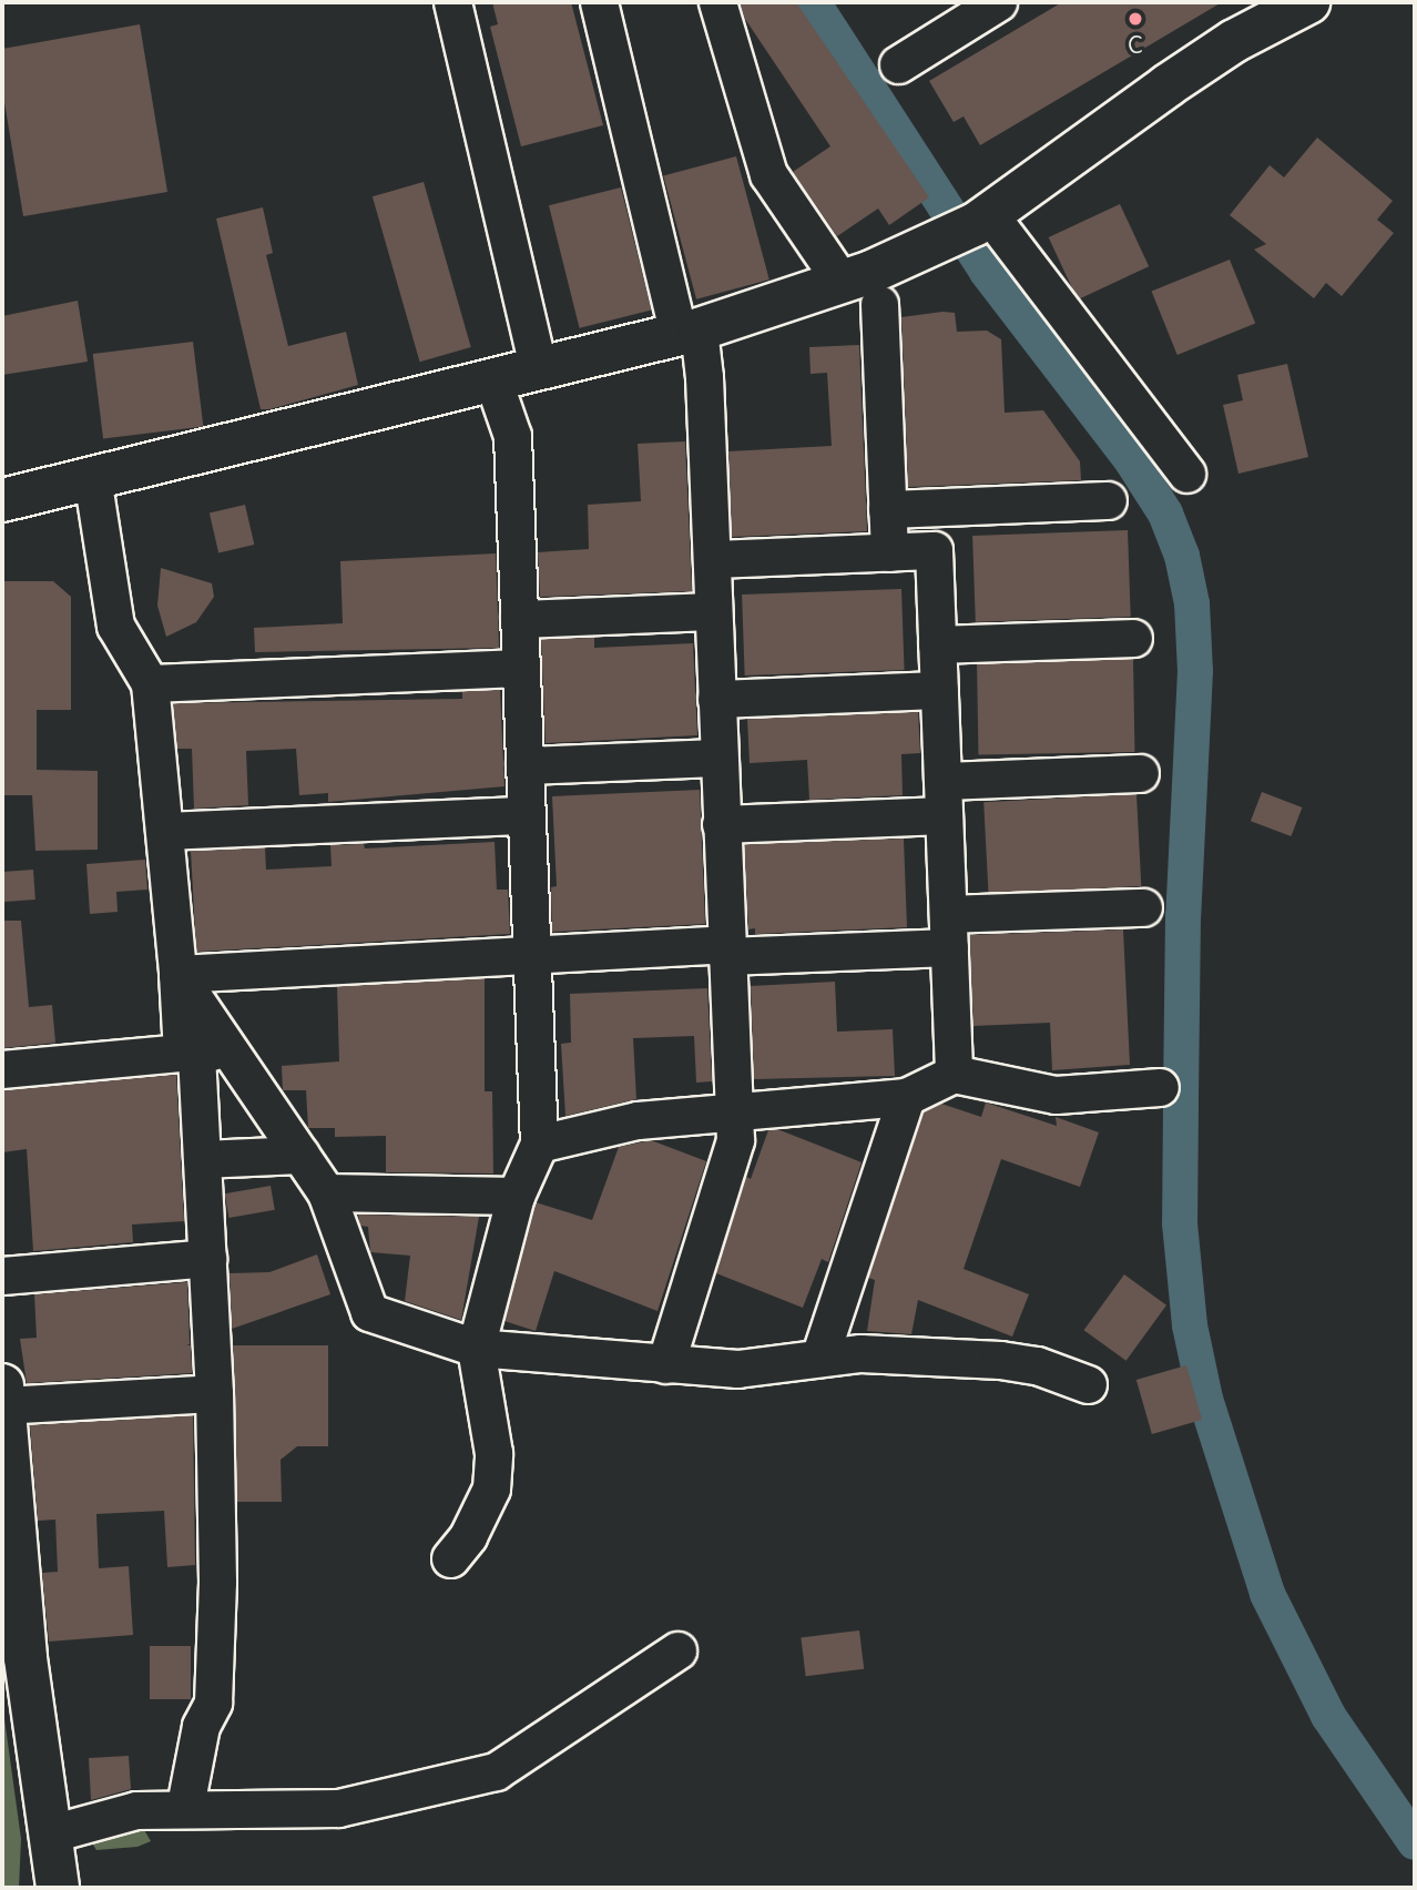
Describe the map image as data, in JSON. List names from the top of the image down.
{
  "places": ["C"]
}
